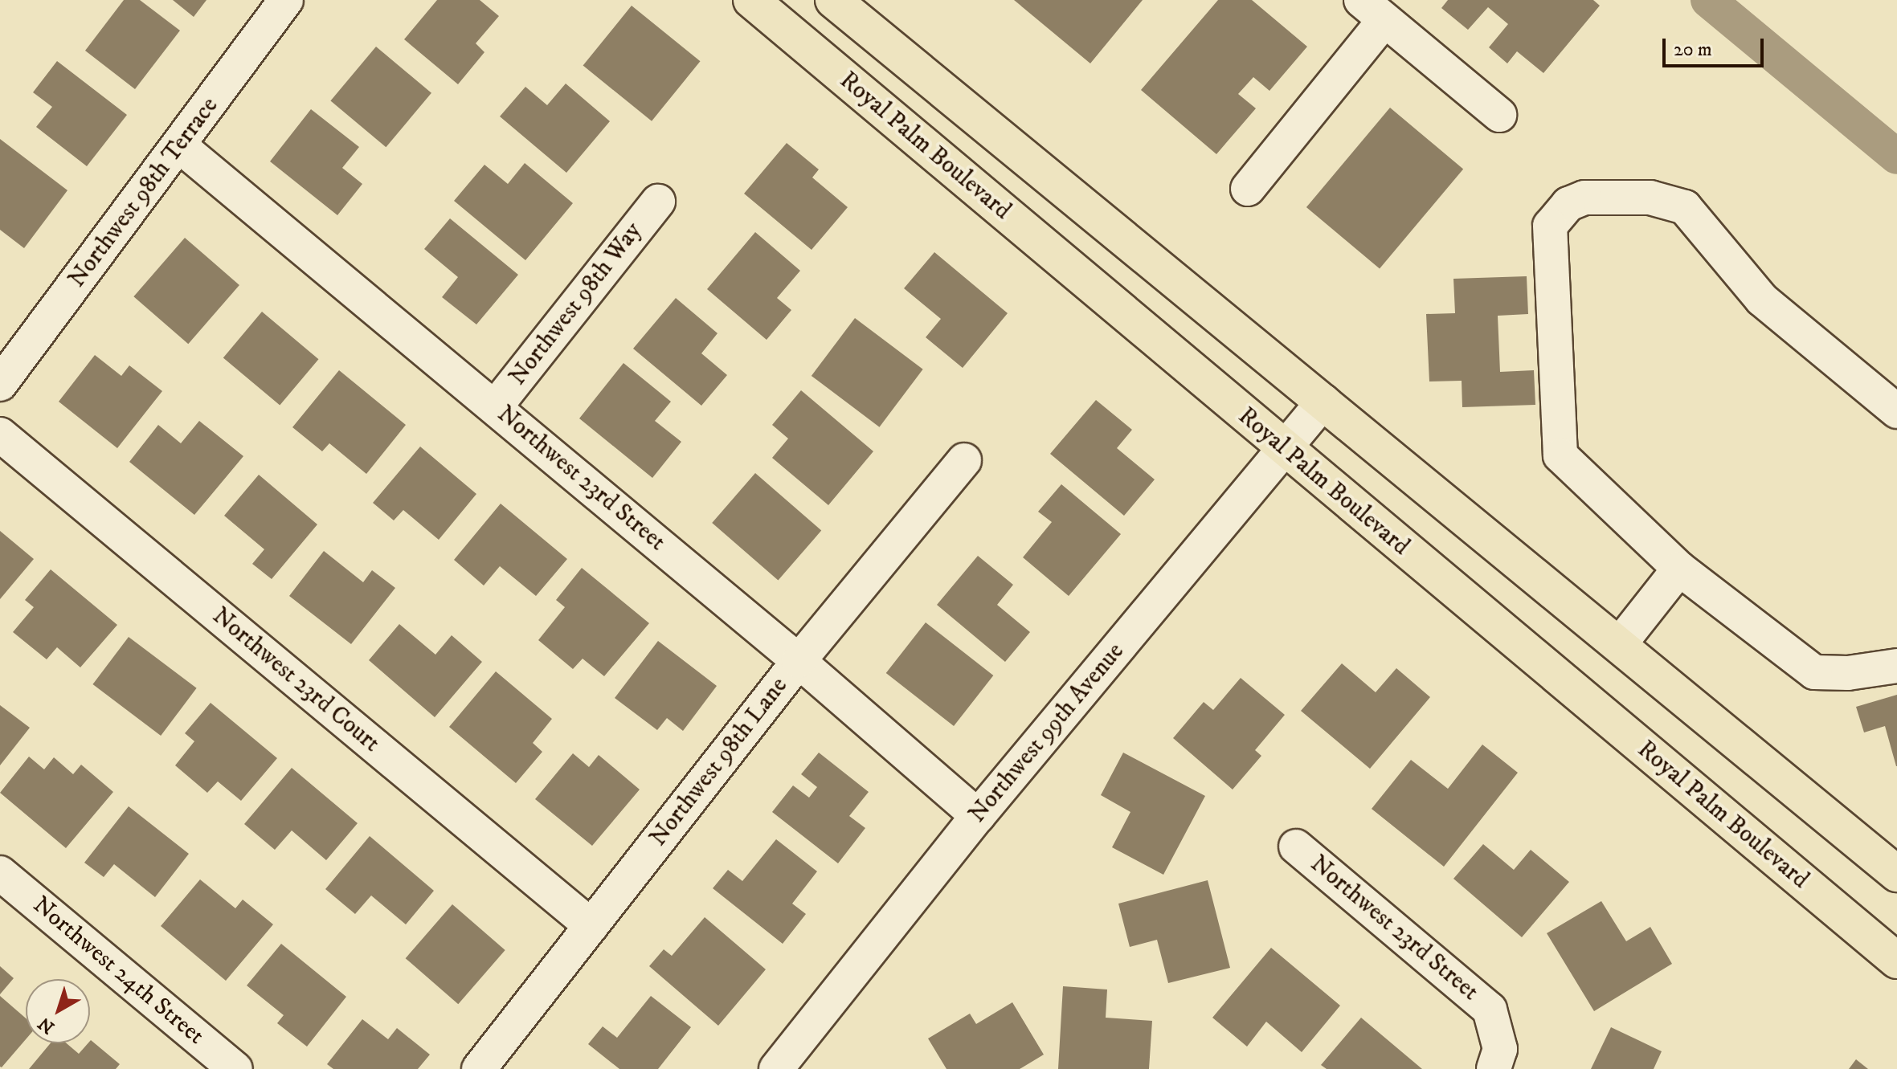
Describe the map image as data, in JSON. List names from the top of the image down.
{
  "streets": {
    "main road": ["Royal Palm Boulevard"],
    "street": [
      "Northwest 98th Terrace",
      "Northwest 98th Way",
      "Northwest 23rd Street",
      "Northwest 23rd Court",
      "Northwest 99th Avenue",
      "Northwest 98th Lane",
      "Northwest 24th Street"
    ]
  },
  "crossings": [
    ["Royal Palm Boulevard", "Northwest 99th Avenue"],
    ["Northwest 98th Terrace", "Northwest 23rd Street"],
    ["Northwest 98th Way", "Northwest 23rd Street"],
    ["Northwest 23rd Street", "Northwest 99th Avenue"],
    ["Northwest 23rd Street", "Northwest 98th Lane"],
    ["Northwest 23rd Court", "Northwest 98th Lane"]
  ],
  "scale_bar": "20 m",
  "north": "bottom left"
}
